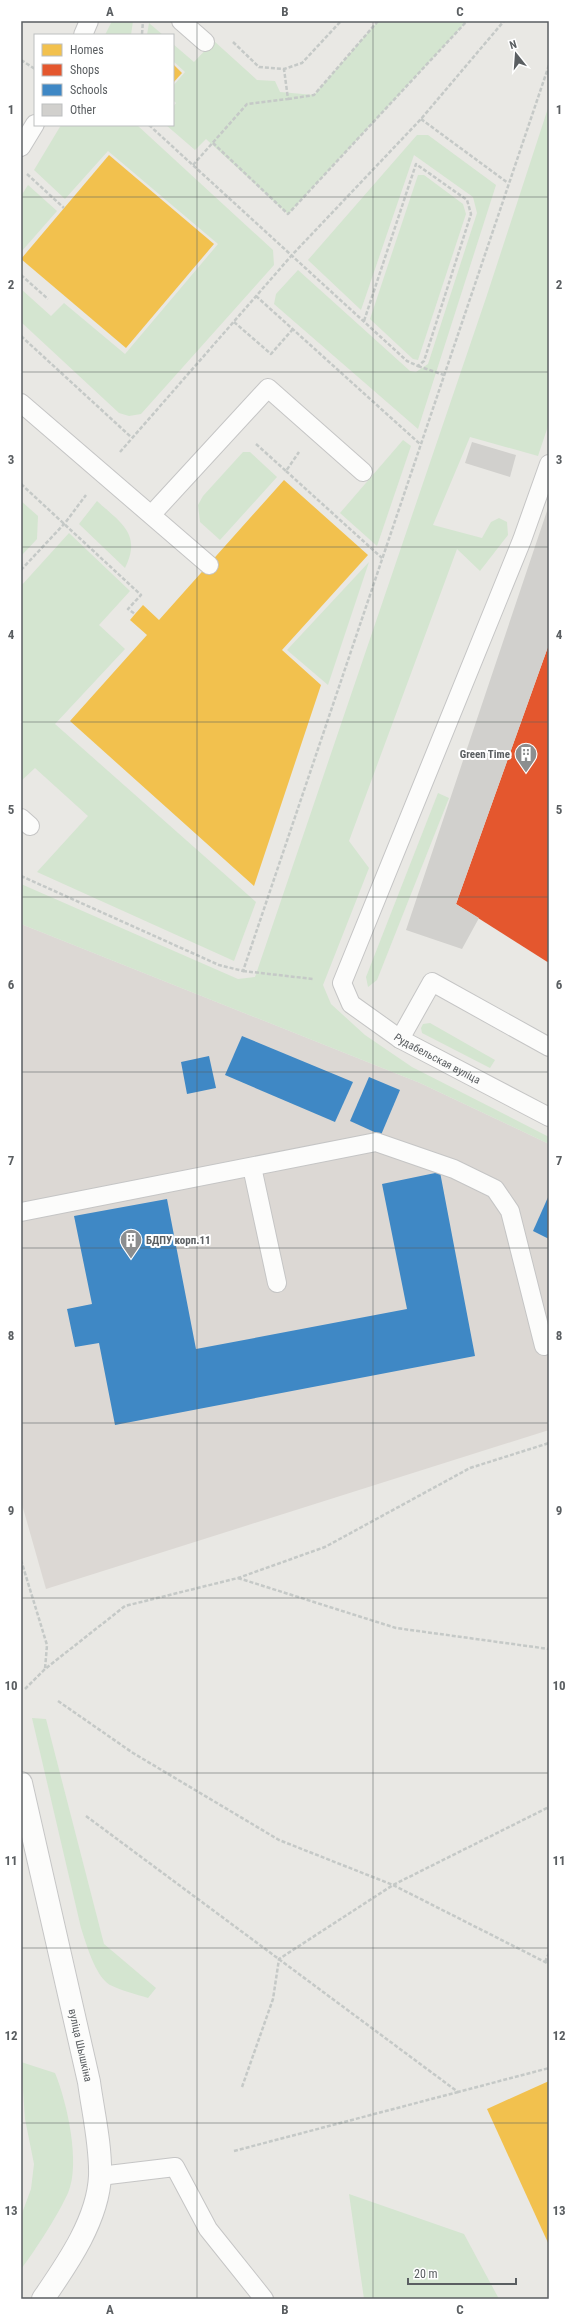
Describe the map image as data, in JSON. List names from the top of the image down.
{
  "streets": {
    "main road": ["вуліца Шышкіна"],
    "lane": ["Рудабельская вуліца"]
  },
  "places": {
    "building": ["Green Time", "БДПУ корп.11"]
  },
  "legend": [
    "Homes",
    "Shops",
    "Schools",
    "Other"
  ],
  "scale_bar": "20 m",
  "north": "top",
  "grid": {
    "columns": ["A", "B", "C"],
    "rows": [
      "1",
      "2",
      "3",
      "4",
      "5",
      "6",
      "7",
      "8",
      "9",
      "10",
      "11",
      "12",
      "13"
    ]
  }
}
